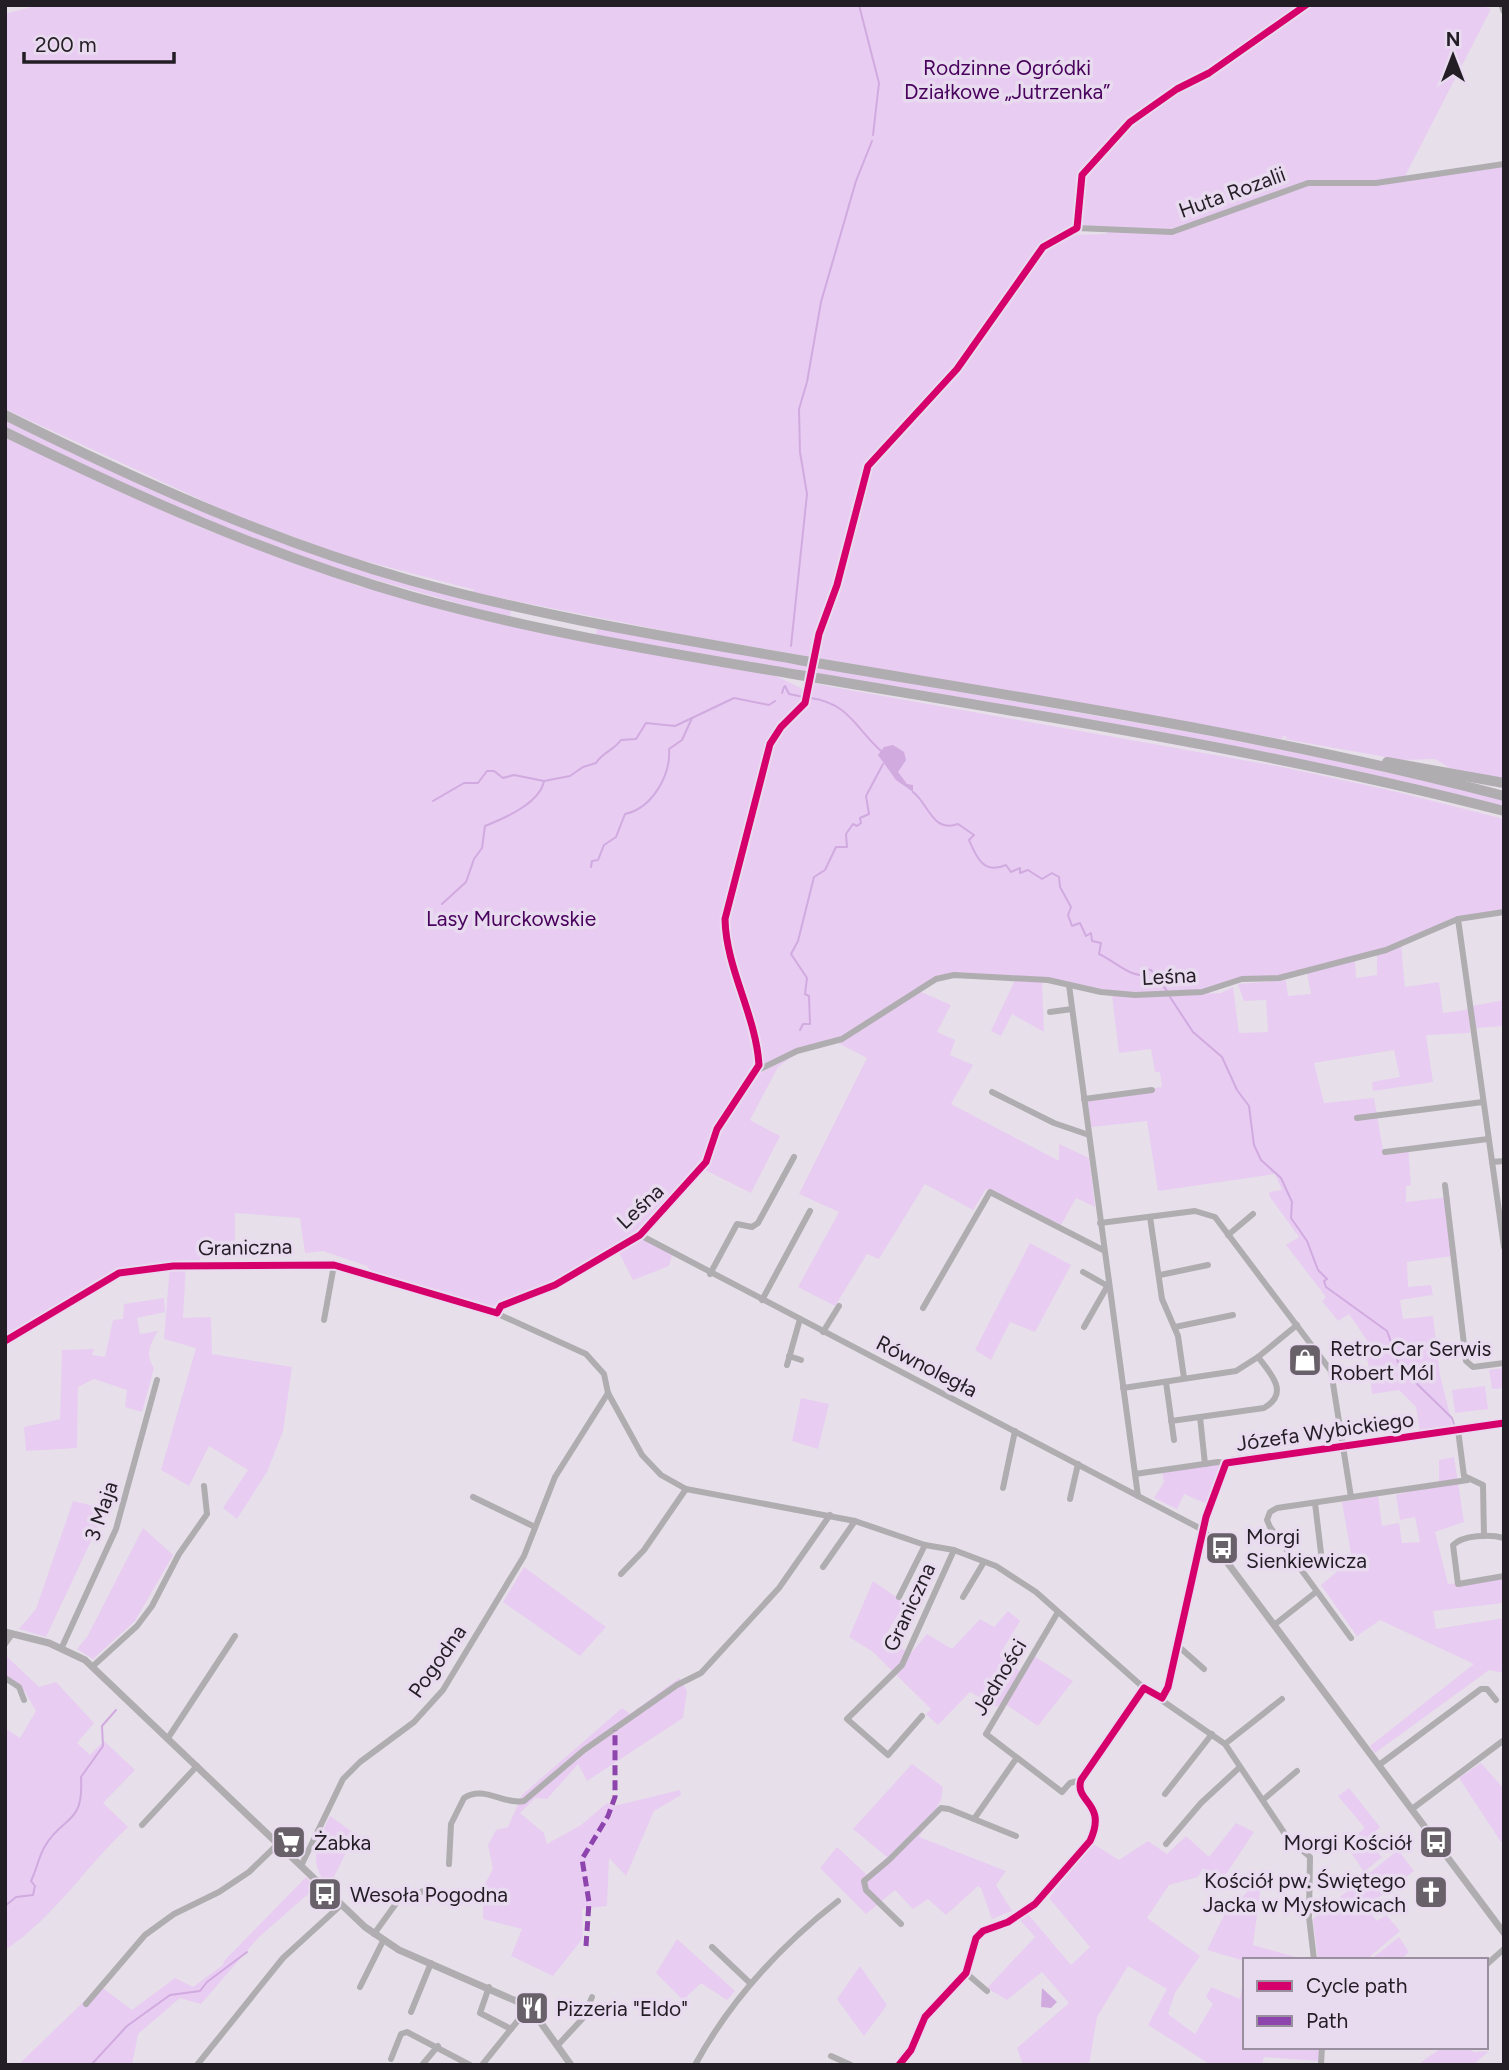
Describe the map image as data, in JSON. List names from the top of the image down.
{
  "streets": {
    "street": [
      "Huta Rozalii",
      "Leśna",
      "Graniczna",
      "Równoległa",
      "Józefa Wybickiego",
      "3 Maja",
      "Pogodna",
      "Jedności"
    ]
  },
  "crossings": [
    ["Leśna", "Graniczna"],
    ["Leśna", "Równoległa"],
    ["Graniczna", "Józefa Wybickiego"],
    ["Graniczna", "Pogodna"],
    ["Graniczna", "Jedności"],
    ["Równoległa", "Józefa Wybickiego"]
  ],
  "parks": ["Rodzinne Ogródki Działkowe „Jutrzenka”", "Lasy Murckowskie"],
  "places": {
    "shop": ["Retro-Car Serwis Robert Mól"],
    "bus stop": ["Morgi Sienkiewicza", "Morgi Kościół", "Wesoła Pogodna"],
    "supermarket": ["Żabka"],
    "church": ["Kościół pw. Świętego Jacka w Mysłowicach"],
    "restaurant": ["Pizzeria \"Eldo\""]
  },
  "legend": ["Cycle path", "Path"],
  "scale_bar": "200 m",
  "north": "top"
}
